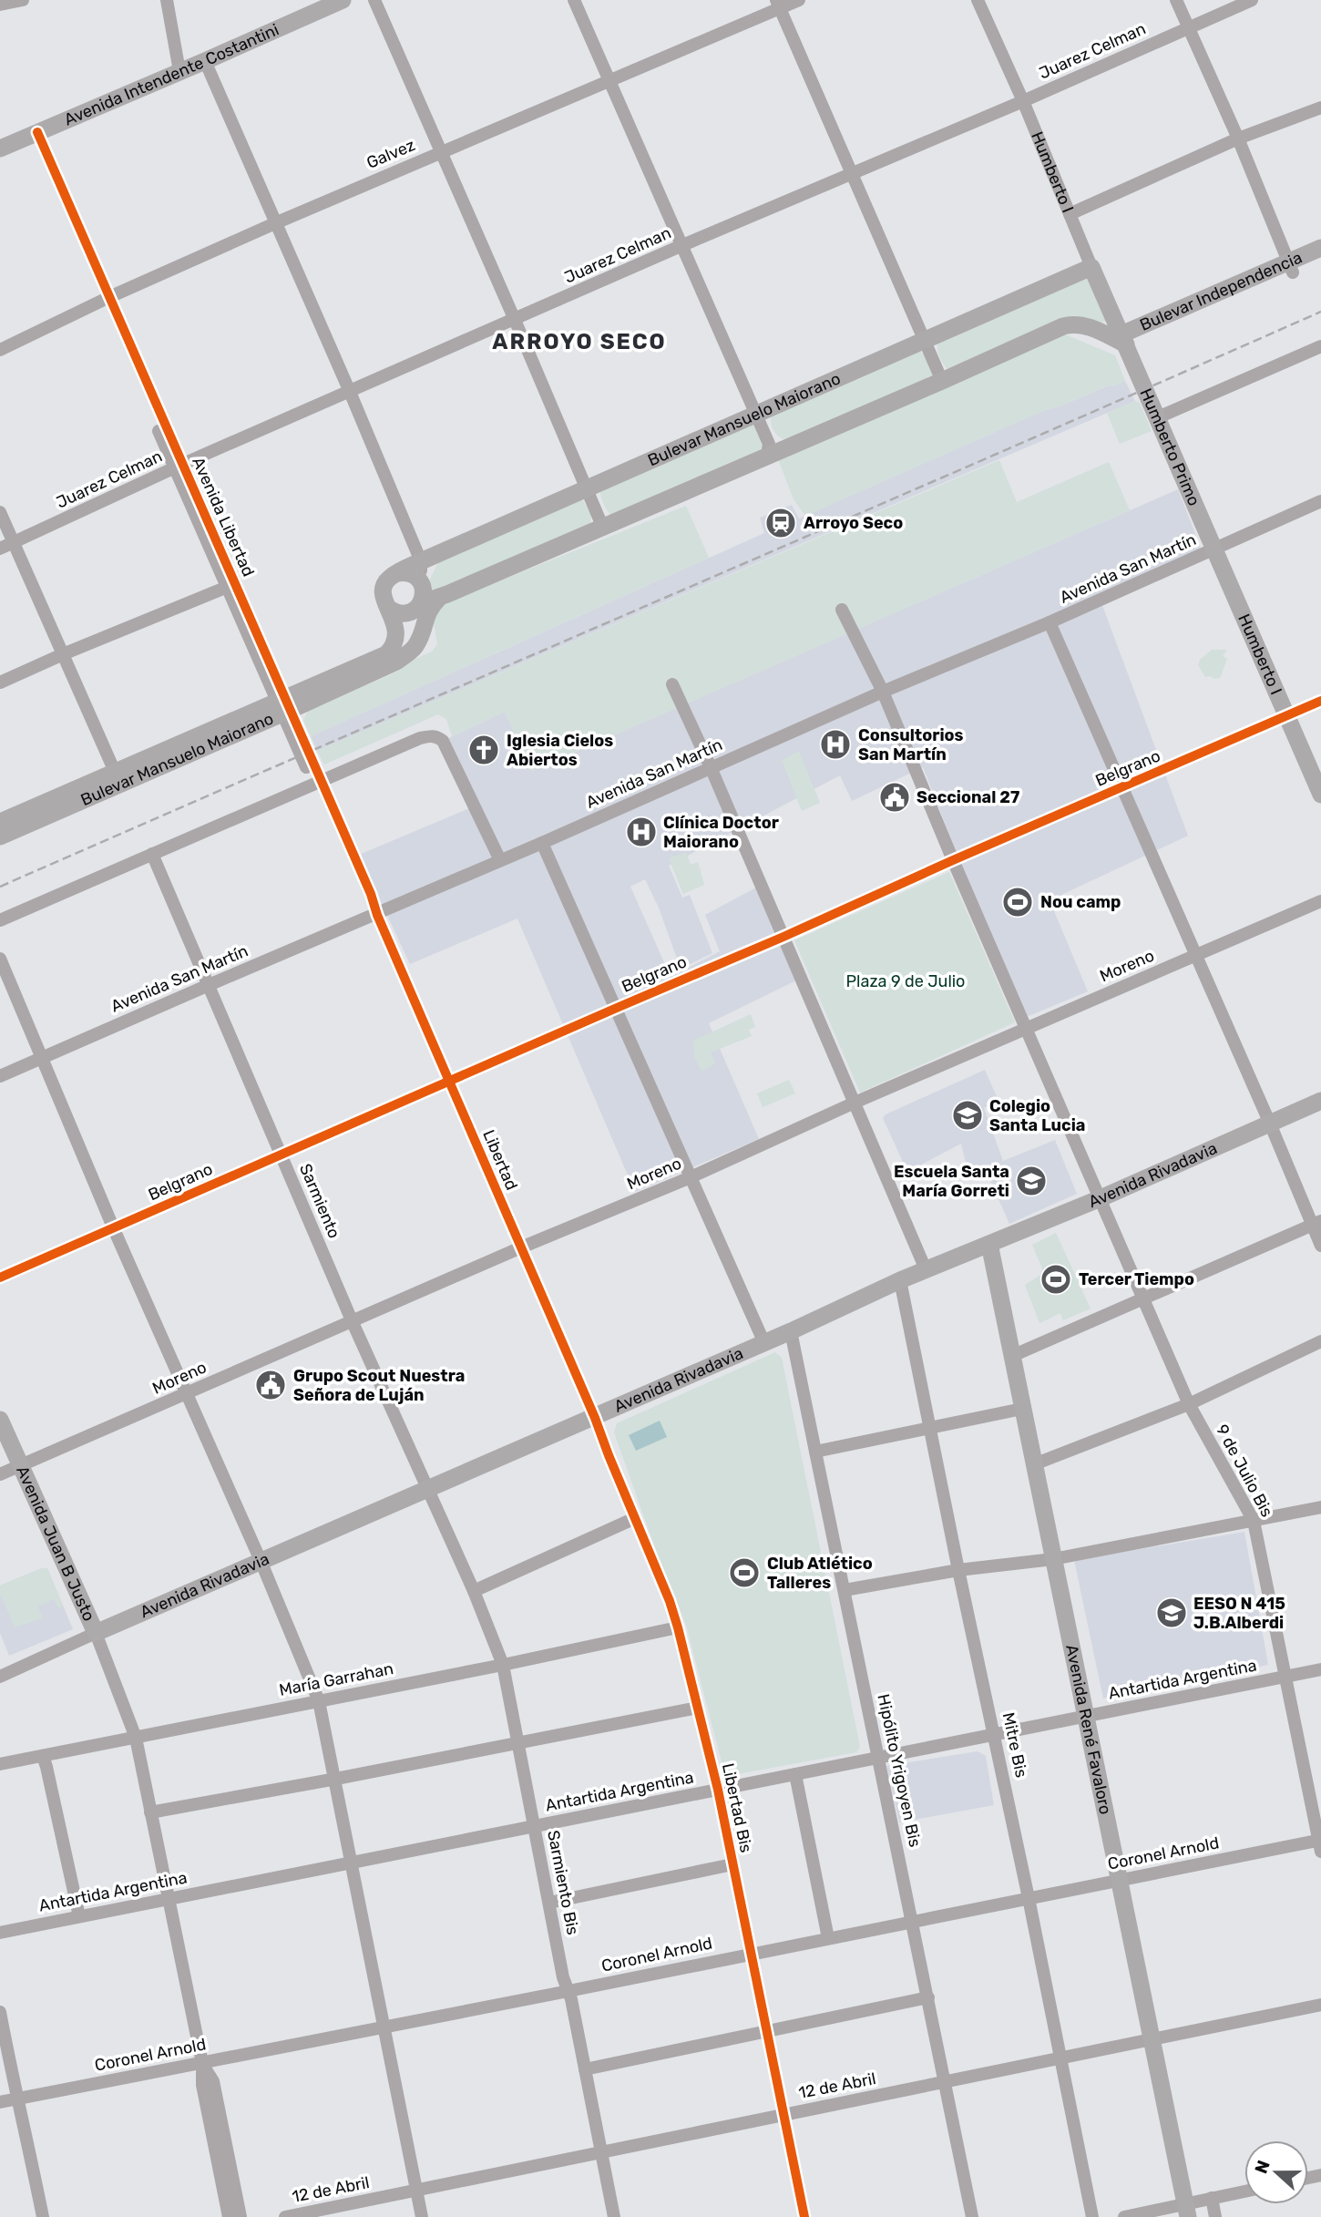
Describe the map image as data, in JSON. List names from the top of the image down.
{
  "streets": {
    "main road": [
      "Avenida Intendente Costantini",
      "Humberto I",
      "Bulevar Independencia",
      "Bulevar Mansuelo Maiorano",
      "Humberto Primo",
      "Avenida Rivadavia",
      "Avenida Juan B Justo",
      "Avenida René Favaloro"
    ],
    "street": [
      "Juarez Celman",
      "Galvez",
      "Avenida Libertad",
      "Avenida San Martín",
      "Belgrano",
      "Moreno",
      "Libertad",
      "Sarmiento",
      "9 de Julio Bis",
      "María Garrahan",
      "Antartida Argentina",
      "Mitre Bis",
      "Hipólito Yrigoyen Bis",
      "Libertad Bis",
      "Coronel Arnold",
      "Sarmiento Bis",
      "12 de Abril"
    ]
  },
  "crossings": [
    ["Juarez Celman", "Humberto I"],
    ["Juarez Celman", "Avenida Libertad"],
    ["Avenida Intendente Costantini", "Avenida Libertad"],
    ["Galvez", "Avenida Libertad"],
    ["Humberto I", "Bulevar Independencia"],
    ["Humberto I", "Bulevar Mansuelo Maiorano"],
    ["Humberto I", "Humberto Primo"],
    ["Humberto I", "Avenida San Martín"],
    ["Humberto I", "Belgrano"],
    ["Bulevar Independencia", "Humberto Primo"],
    ["Bulevar Mansuelo Maiorano", "Avenida Libertad"],
    ["Humberto Primo", "Avenida San Martín"],
    ["Avenida Libertad", "Avenida San Martín"],
    ["Avenida Libertad", "Libertad"],
    ["Avenida San Martín", "Libertad"],
    ["Avenida San Martín", "Sarmiento"],
    ["Avenida San Martín", "9 de Julio Bis"],
    ["Belgrano", "Libertad"],
    ["Belgrano", "Sarmiento"],
    ["Belgrano", "9 de Julio Bis"],
    ["Moreno", "Libertad"],
    ["Moreno", "Sarmiento"],
    ["Moreno", "9 de Julio Bis"],
    ["Moreno", "Avenida Juan B Justo"],
    ["Libertad", "Avenida Rivadavia"],
    ["Libertad", "Libertad Bis"],
    ["Avenida Rivadavia", "Sarmiento"],
    ["Avenida Rivadavia", "9 de Julio Bis"],
    ["Avenida Rivadavia", "Avenida Juan B Justo"],
    ["Avenida Rivadavia", "Avenida René Favaloro"],
    ["Avenida Rivadavia", "Mitre Bis"],
    ["Avenida Rivadavia", "Hipólito Yrigoyen Bis"],
    ["Avenida Rivadavia", "Libertad Bis"],
    ["Avenida Rivadavia", "Sarmiento Bis"],
    ["Sarmiento", "Sarmiento Bis"],
    ["9 de Julio Bis", "Antartida Argentina"],
    ["9 de Julio Bis", "Coronel Arnold"],
    ["María Garrahan", "Libertad Bis"],
    ["María Garrahan", "Sarmiento Bis"],
    ["Antartida Argentina", "Avenida René Favaloro"],
    ["Antartida Argentina", "Mitre Bis"],
    ["Antartida Argentina", "Hipólito Yrigoyen Bis"],
    ["Antartida Argentina", "Libertad Bis"],
    ["Antartida Argentina", "Sarmiento Bis"],
    ["Avenida René Favaloro", "Coronel Arnold"],
    ["Avenida René Favaloro", "12 de Abril"],
    ["Mitre Bis", "Coronel Arnold"],
    ["Mitre Bis", "12 de Abril"],
    ["Hipólito Yrigoyen Bis", "Coronel Arnold"],
    ["Hipólito Yrigoyen Bis", "12 de Abril"],
    ["Libertad Bis", "Coronel Arnold"],
    ["Libertad Bis", "12 de Abril"],
    ["Coronel Arnold", "Sarmiento Bis"],
    ["Sarmiento Bis", "12 de Abril"]
  ],
  "districts": ["ARROYO SECO"],
  "parks": ["Plaza 9 de Julio"],
  "places": {
    "station": ["Arroyo Seco"],
    "hospital": ["Consultorios San Martín", "Clínica Doctor Maiorano"],
    "church": ["Iglesia Cielos Abiertos"],
    "public building": ["Seccional 27", "Grupo Scout Nuestra Señora de Luján"],
    "sports": ["Nou camp", "Tercer Tiempo", "Club Atlético Talleres"],
    "school or university": ["Colegio Santa Lucia", "Escuela Santa María Gorreti", "EESO N 415 J.B.Alberdi"]
  },
  "north": "left"
}
